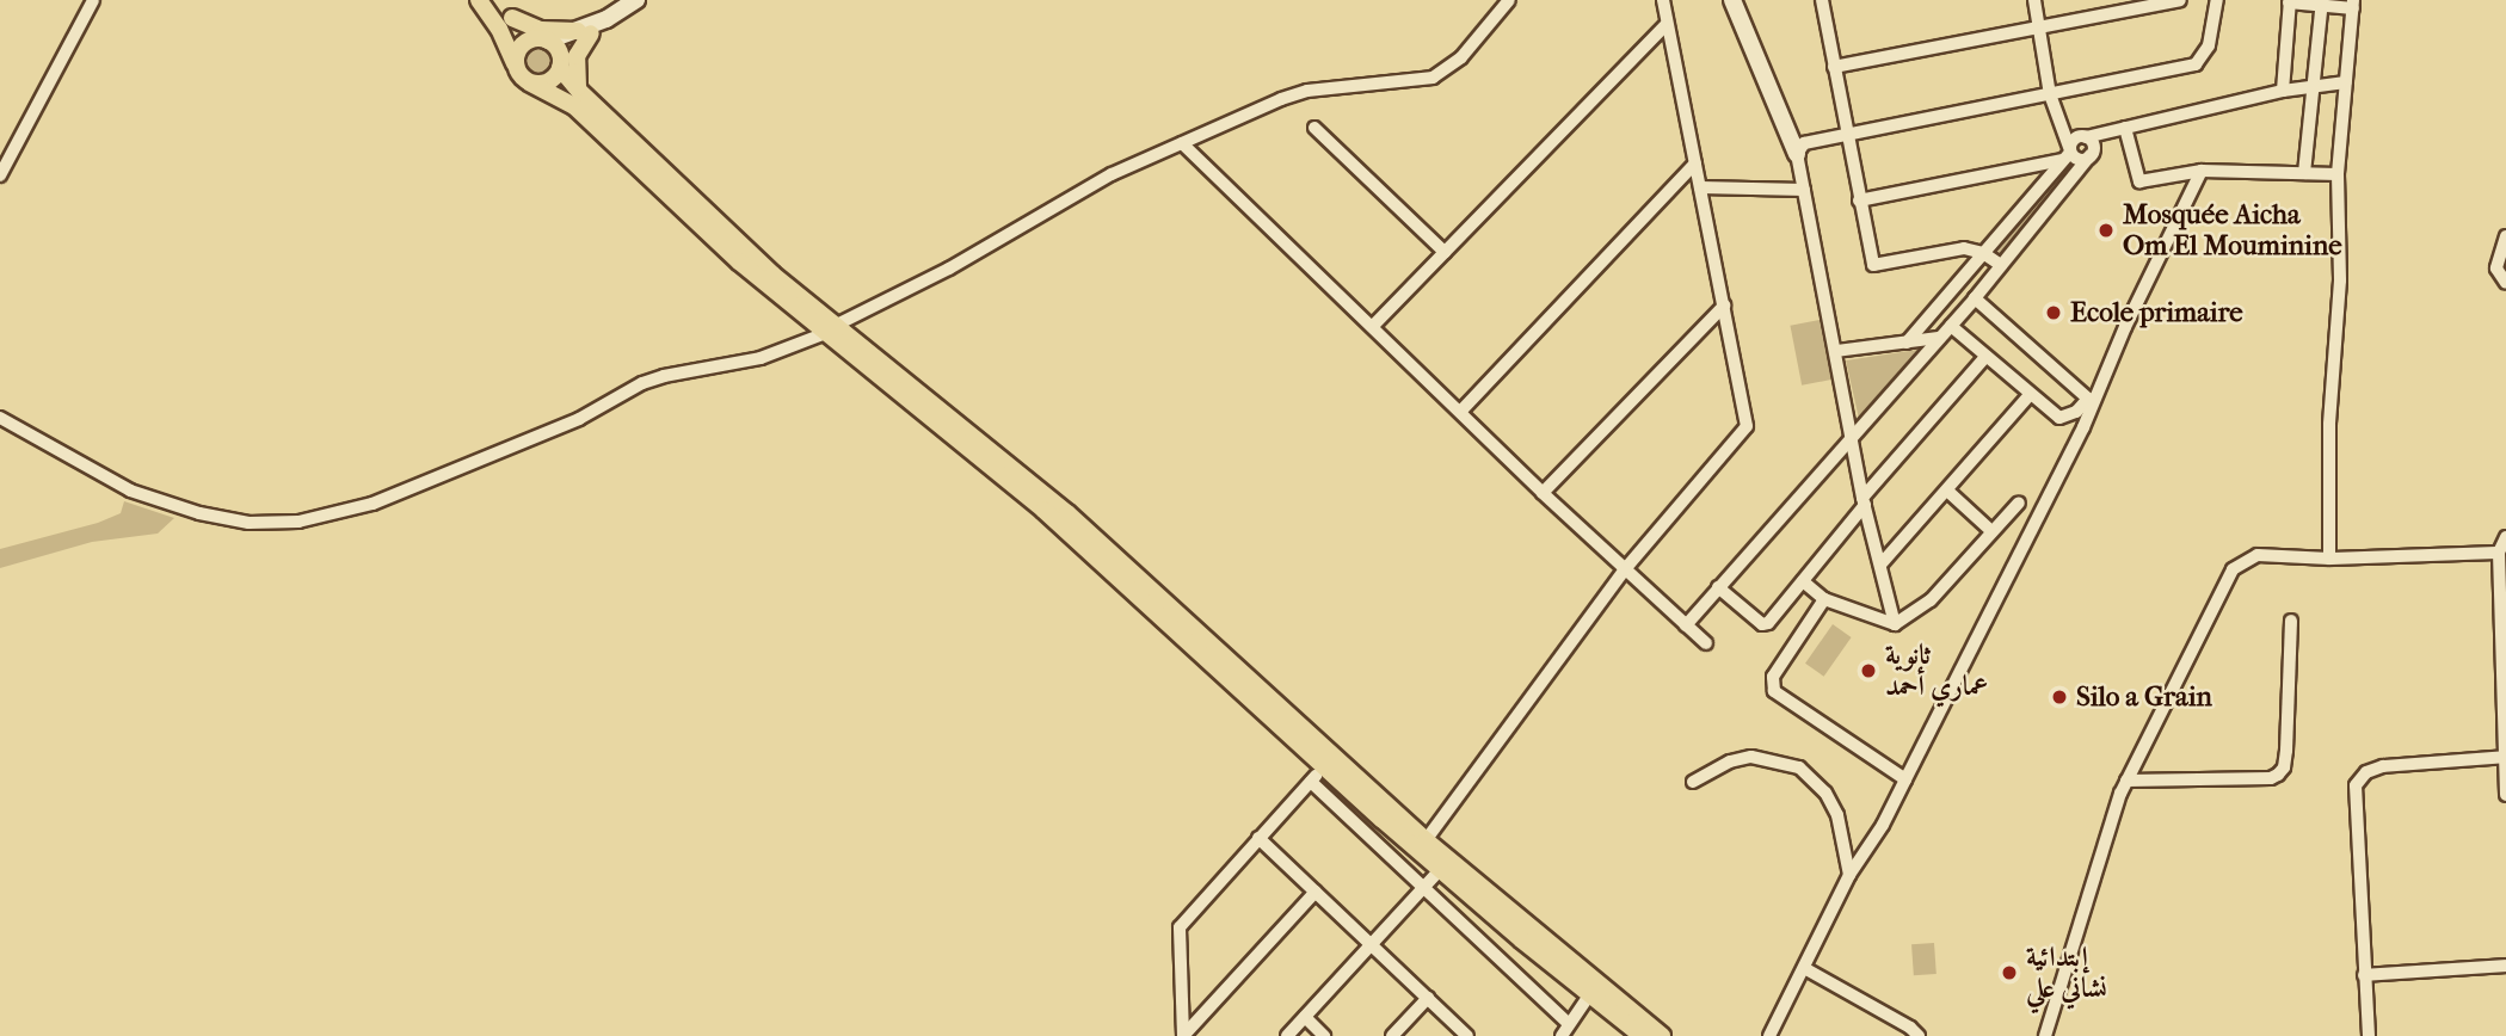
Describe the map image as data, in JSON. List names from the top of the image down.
{
  "places": [
    "Mosquée Aicha Om El Mouminine",
    "Ecole primaire",
    "ثانوية عماري أحمد",
    "Silo a Grain",
    "إبتدائية نشاني علي"
  ]
}
